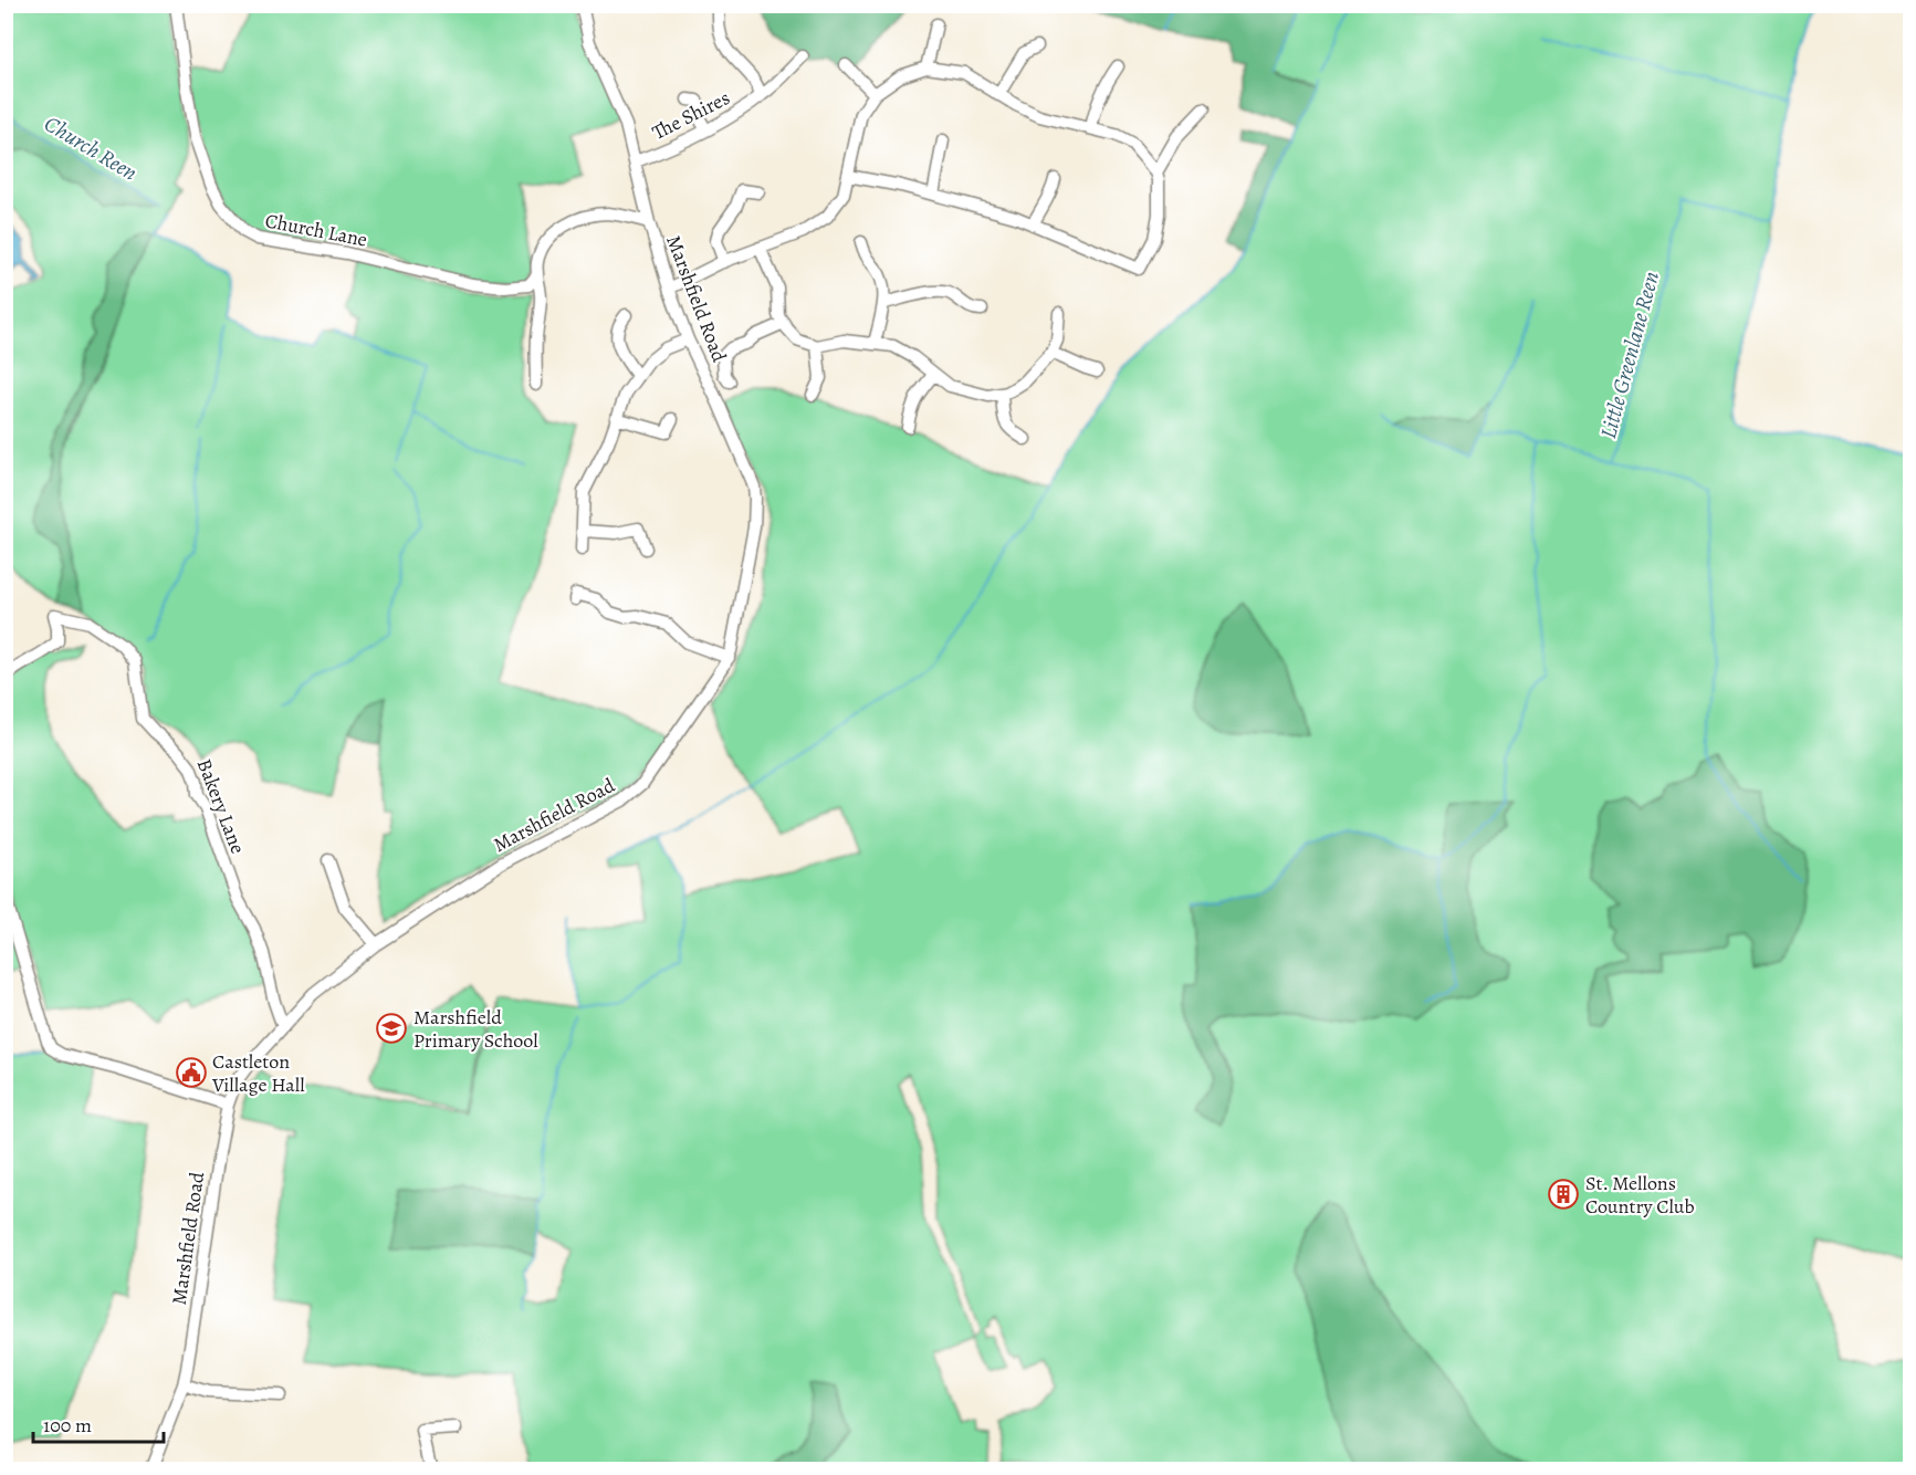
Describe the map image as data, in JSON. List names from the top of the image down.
{
  "streets": {
    "street": [
      "The Shires",
      "Church Lane",
      "Marshfield Road",
      "Bakery Lane"
    ]
  },
  "crossings": [
    ["The Shires", "Marshfield Road"],
    ["Marshfield Road", "Bakery Lane"]
  ],
  "water": ["Church Reen", "Little Greenlane Reen"],
  "places": {
    "school or university": ["Marshfield Primary School"],
    "public building": ["Castleton Village Hall"],
    "building": ["St. Mellons Country Club"]
  },
  "scale_bar": "100 m"
}
